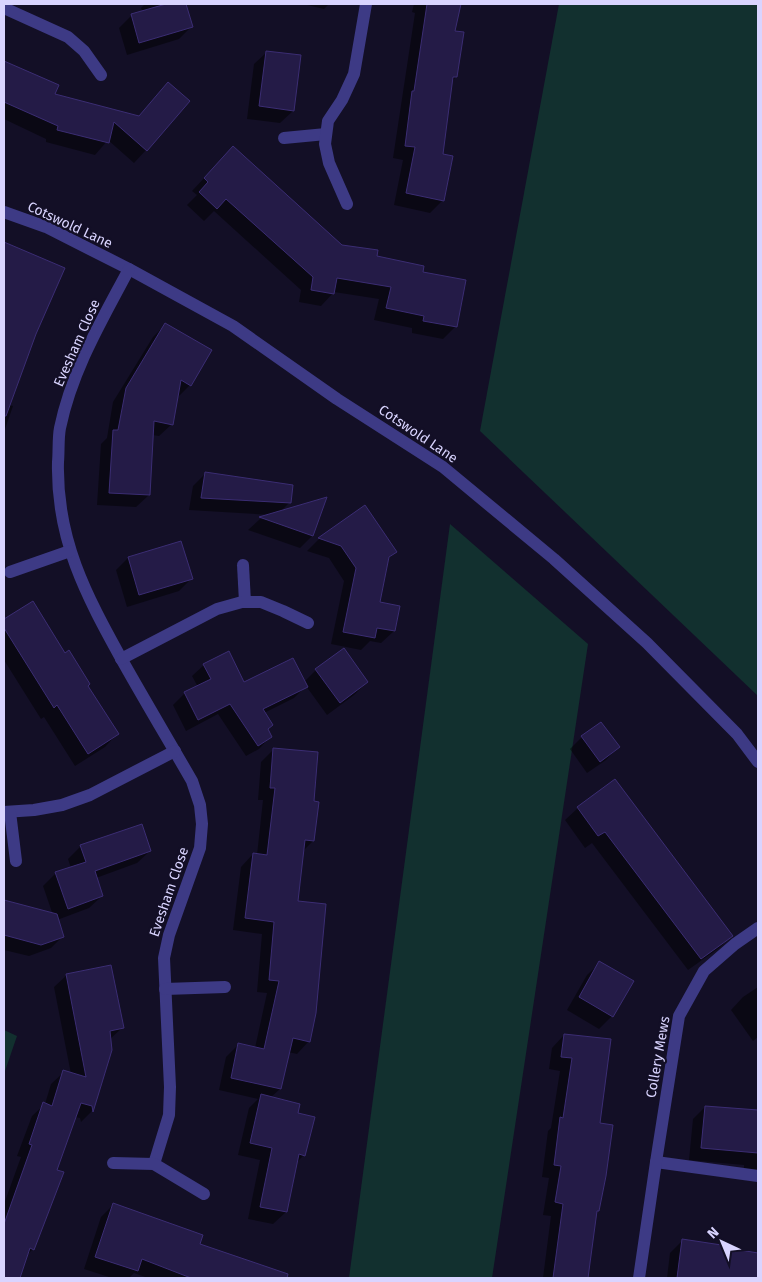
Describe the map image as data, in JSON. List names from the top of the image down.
{
  "streets": {
    "street": ["Cotswold Lane", "Evesham Close", "Collery Mews"]
  },
  "crossings": [
    ["Cotswold Lane", "Evesham Close"]
  ],
  "north": "top left"
}
